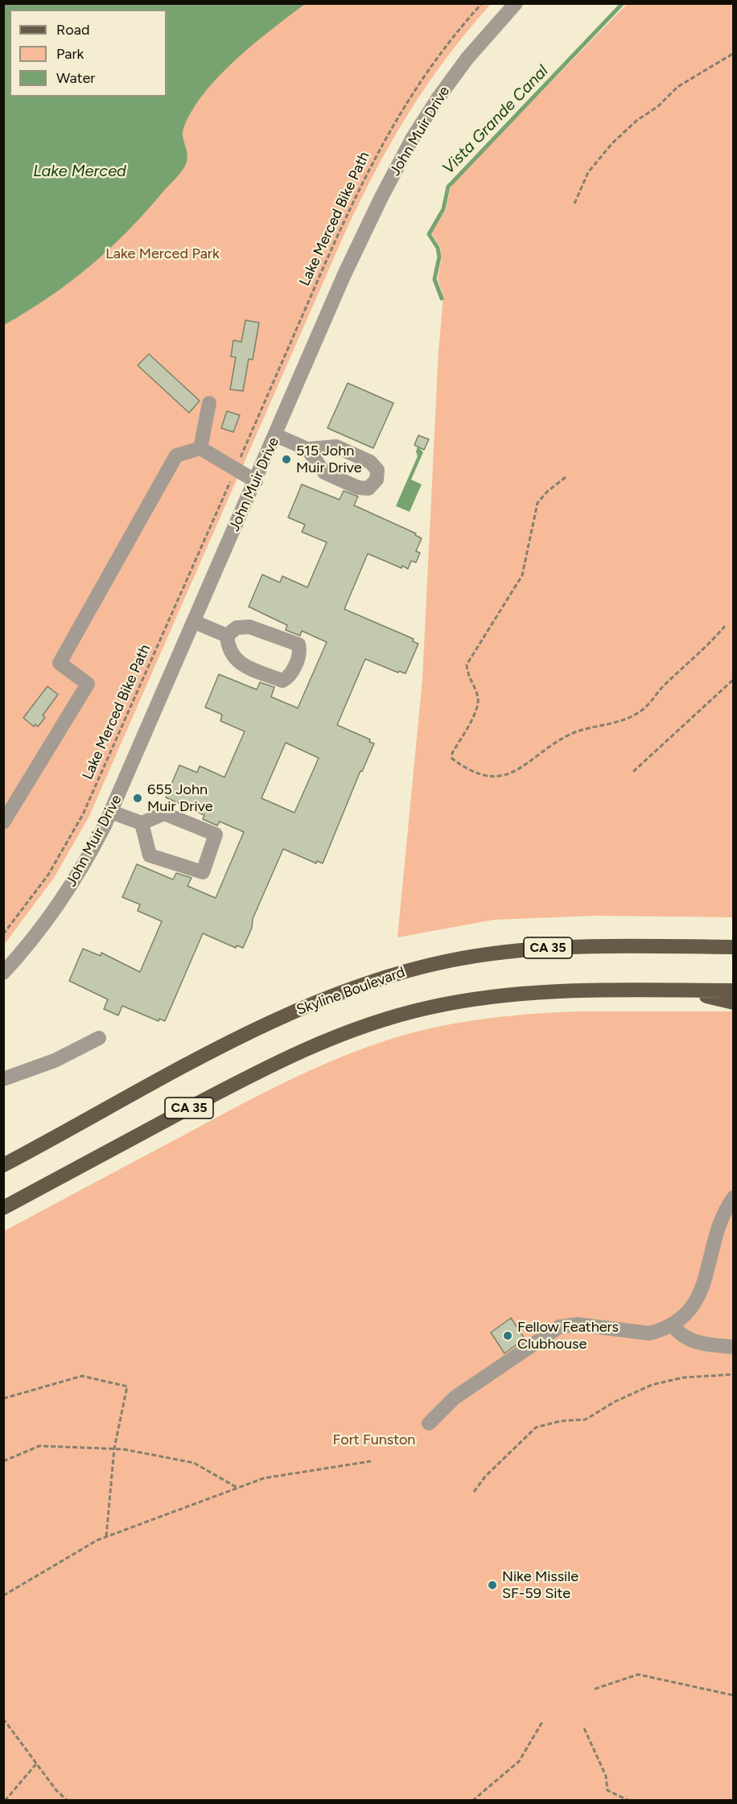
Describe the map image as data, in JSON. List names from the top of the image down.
{
  "streets": {
    "main road": ["CA 35", "Skyline Boulevard"],
    "street": ["John Muir Drive"],
    "path": ["Lake Merced Bike Path"]
  },
  "water": ["Vista Grande Canal", "Lake Merced"],
  "parks": ["Lake Merced Park", "Fort Funston"],
  "places": [
    "515 John Muir Drive",
    "655 John Muir Drive",
    "Fellow Feathers Clubhouse",
    "Nike Missile SF-59 Site"
  ],
  "legend": ["Road", "Park", "Water"]
}
